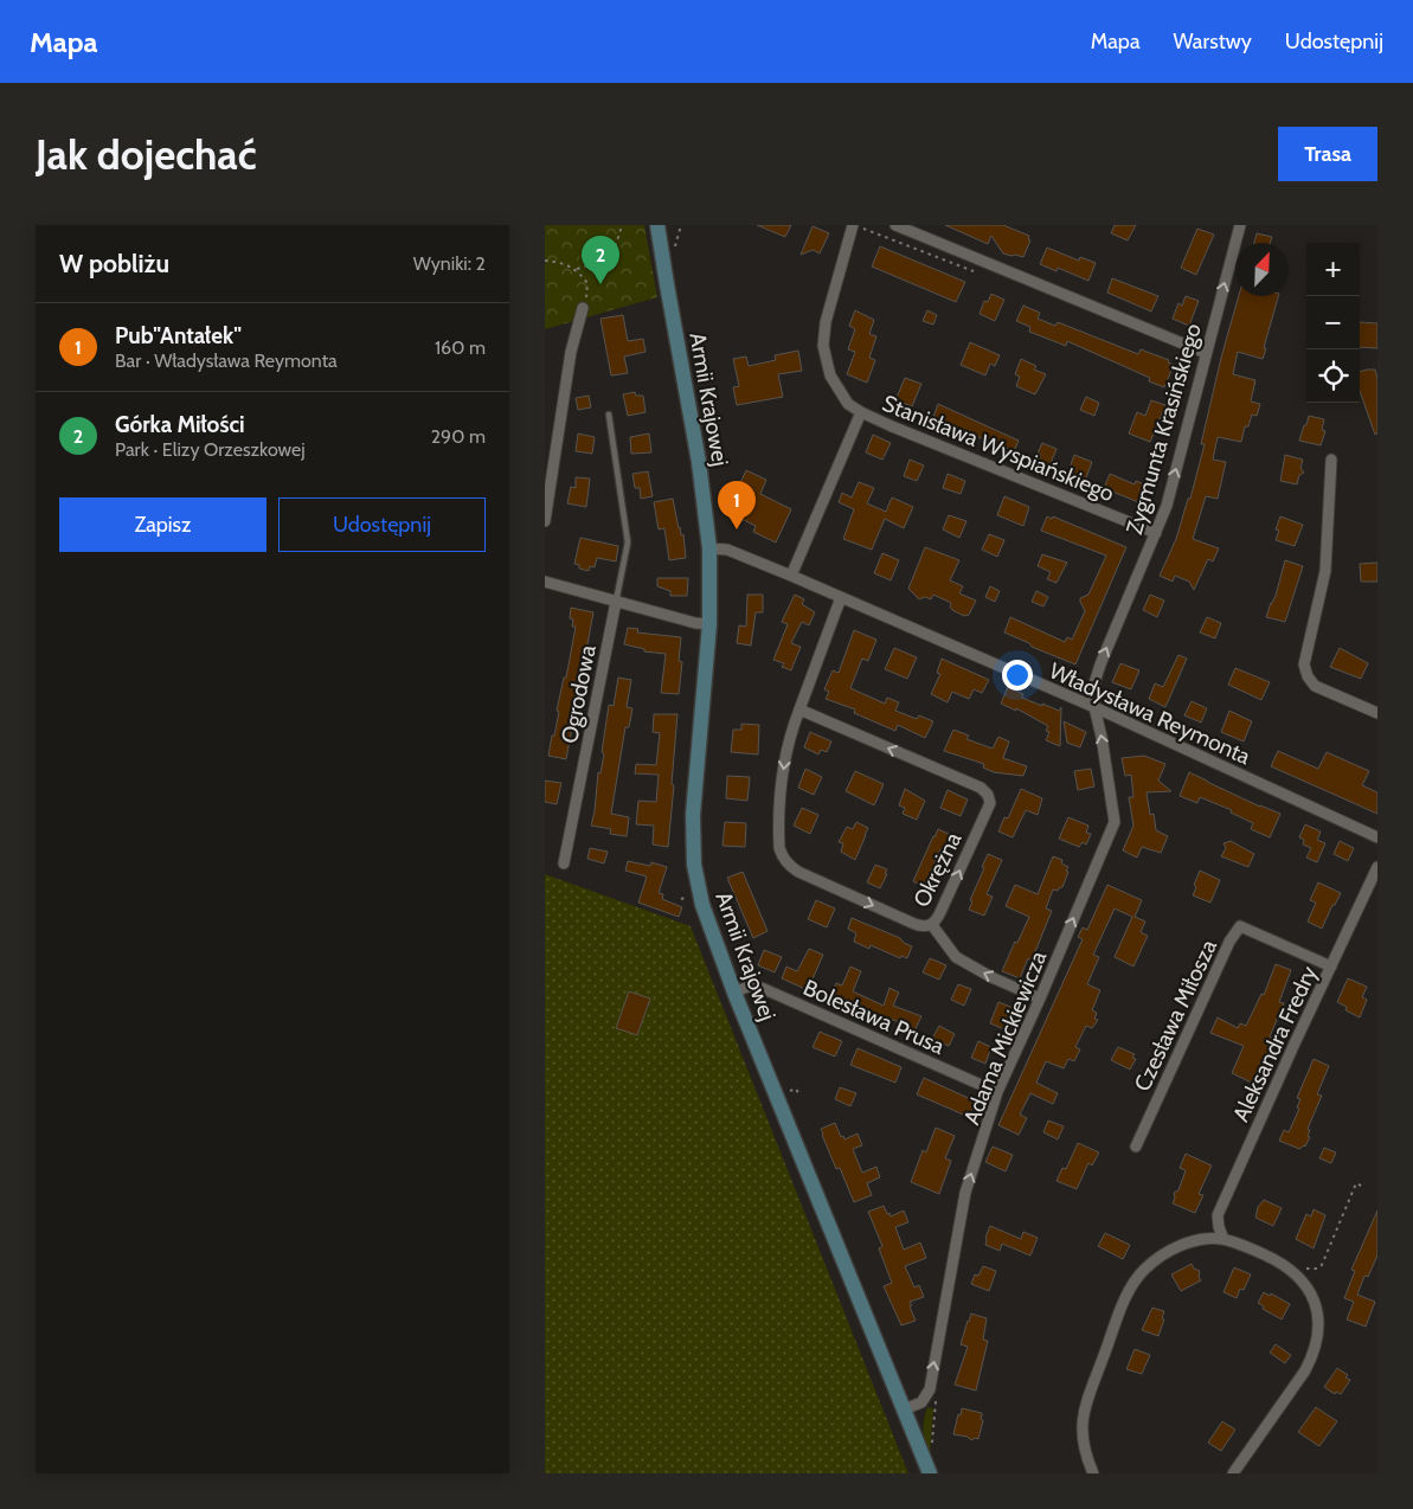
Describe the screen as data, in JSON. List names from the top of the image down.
{
  "streets": {
    "street": [
      "Armii Krajowej",
      "Zygmunta Krasińskiego",
      "Stanisława Wyspiańskiego",
      "Ogrodowa",
      "Władysława Reymonta",
      "Okrężna",
      "Czesława Miłosza",
      "Bolesława Prusa",
      "Adama Mickiewicza",
      "Aleksandra Fredry"
    ]
  },
  "crossings": [
    ["Armii Krajowej", "Władysława Reymonta"],
    ["Armii Krajowej", "Bolesława Prusa"],
    ["Armii Krajowej", "Adama Mickiewicza"],
    ["Zygmunta Krasińskiego", "Stanisława Wyspiańskiego"],
    ["Zygmunta Krasińskiego", "Władysława Reymonta"],
    ["Zygmunta Krasińskiego", "Adama Mickiewicza"],
    ["Stanisława Wyspiańskiego", "Władysława Reymonta"],
    ["Władysława Reymonta", "Okrężna"],
    ["Władysława Reymonta", "Adama Mickiewicza"],
    ["Czesława Miłosza", "Aleksandra Fredry"],
    ["Bolesława Prusa", "Adama Mickiewicza"]
  ],
  "one_way": ["Zygmunta Krasińskiego", "Adama Mickiewicza"],
  "north": "top right",
  "page": {
    "header": "Mapa",
    "nav": ["Mapa", "Warstwy", "Udostępnij"],
    "buttons": [
      "Trasa",
      ["Zapisz", "Udostępnij"]
    ],
    "title": "Jak dojechać",
    "heading": ["W pobliżu", "Wyniki: 2"],
    "pins": ["2", "1"],
    "map_buttons": ["+", "−"],
    "list": [
      {
        "mark": "1",
        "name": "Pub\"Antałek\"",
        "note": "Bar · Władysława Reymonta",
        "value": "160 m"
      },
      {
        "mark": "2",
        "name": "Górka Miłości",
        "note": "Park · Elizy Orzeszkowej",
        "value": "290 m"
      }
    ]
  }
}
